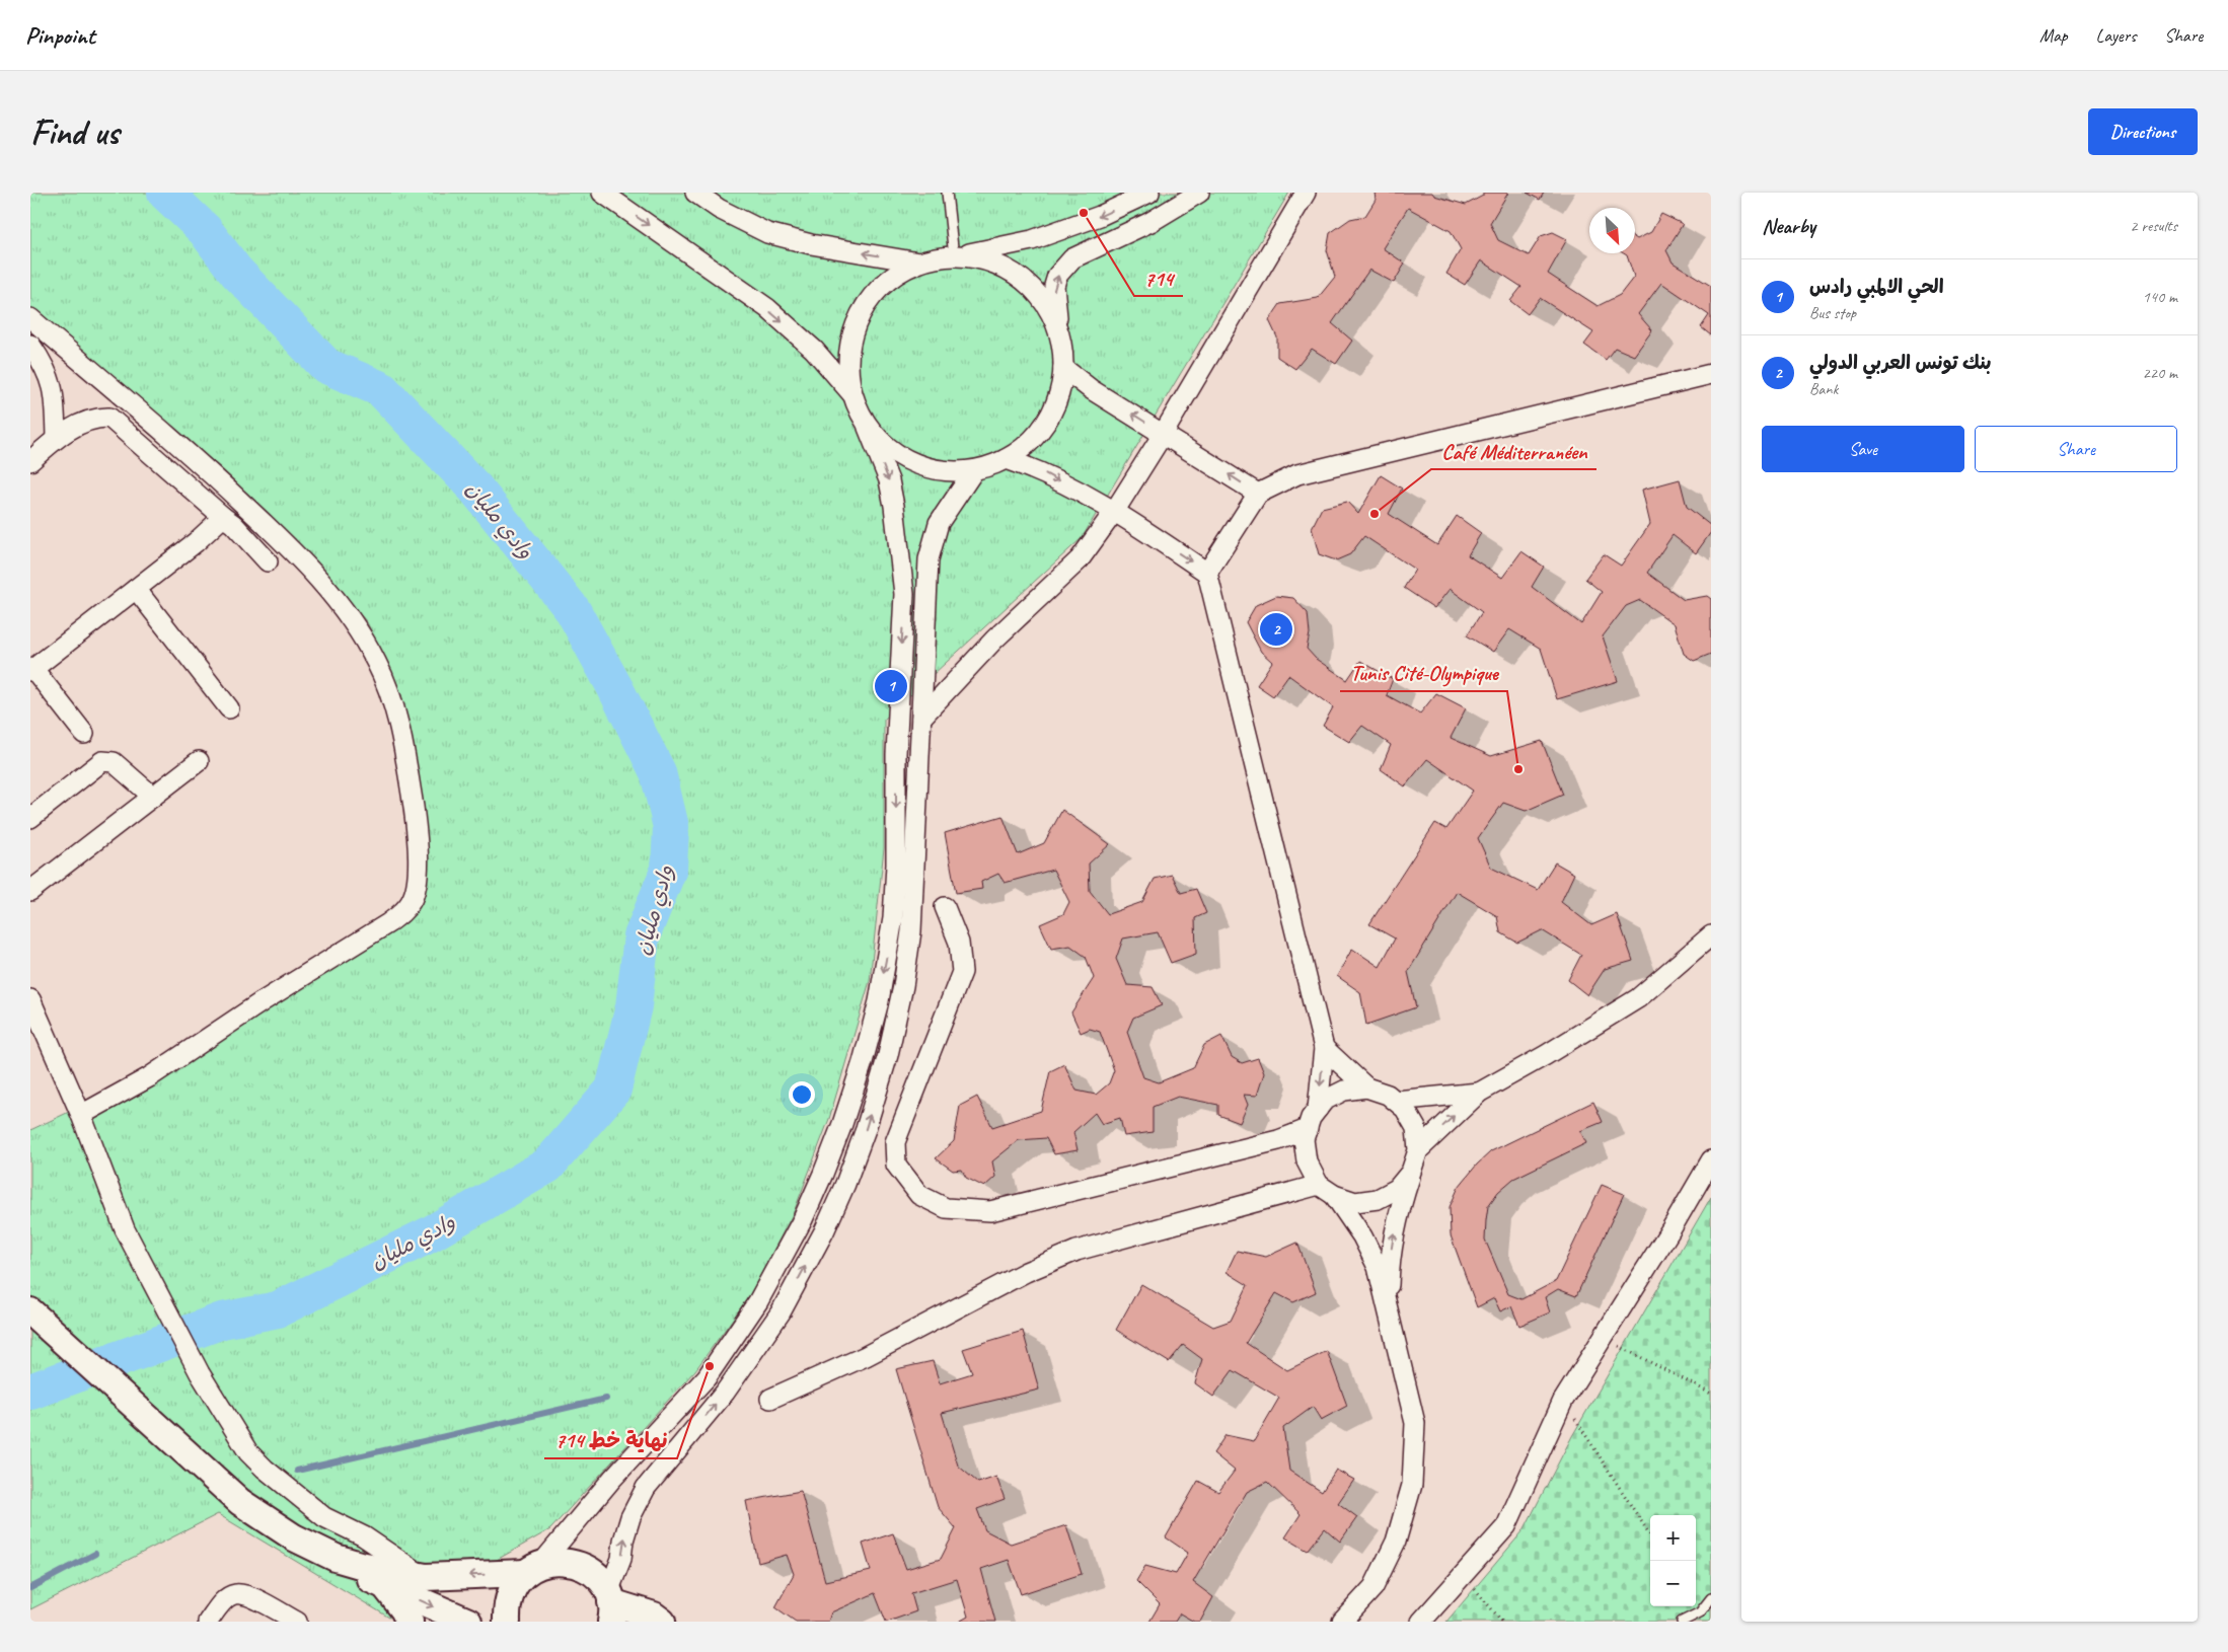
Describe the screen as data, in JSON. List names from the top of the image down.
{
  "water": ["وادي مليان"],
  "places": [
    "714",
    "Café Méditerranéen",
    "Tunis Cité-Olympique",
    "نهاية خط 714"
  ],
  "north": "bottom right",
  "page": {
    "header": "Pinpoint",
    "nav": ["Map", "Layers", "Share"],
    "buttons": [
      "Directions",
      ["Save", "Share"]
    ],
    "title": "Find us",
    "heading": ["Nearby", "2 results"],
    "list": [
      {
        "mark": "1",
        "name": "الحي الالمبي رادس",
        "note": "Bus stop",
        "value": "140 m"
      },
      {
        "mark": "2",
        "name": "بنك تونس العربي الدولي",
        "note": "Bank",
        "value": "220 m"
      }
    ],
    "pins": ["2", "1"],
    "map_buttons": ["+", "−"]
  }
}
